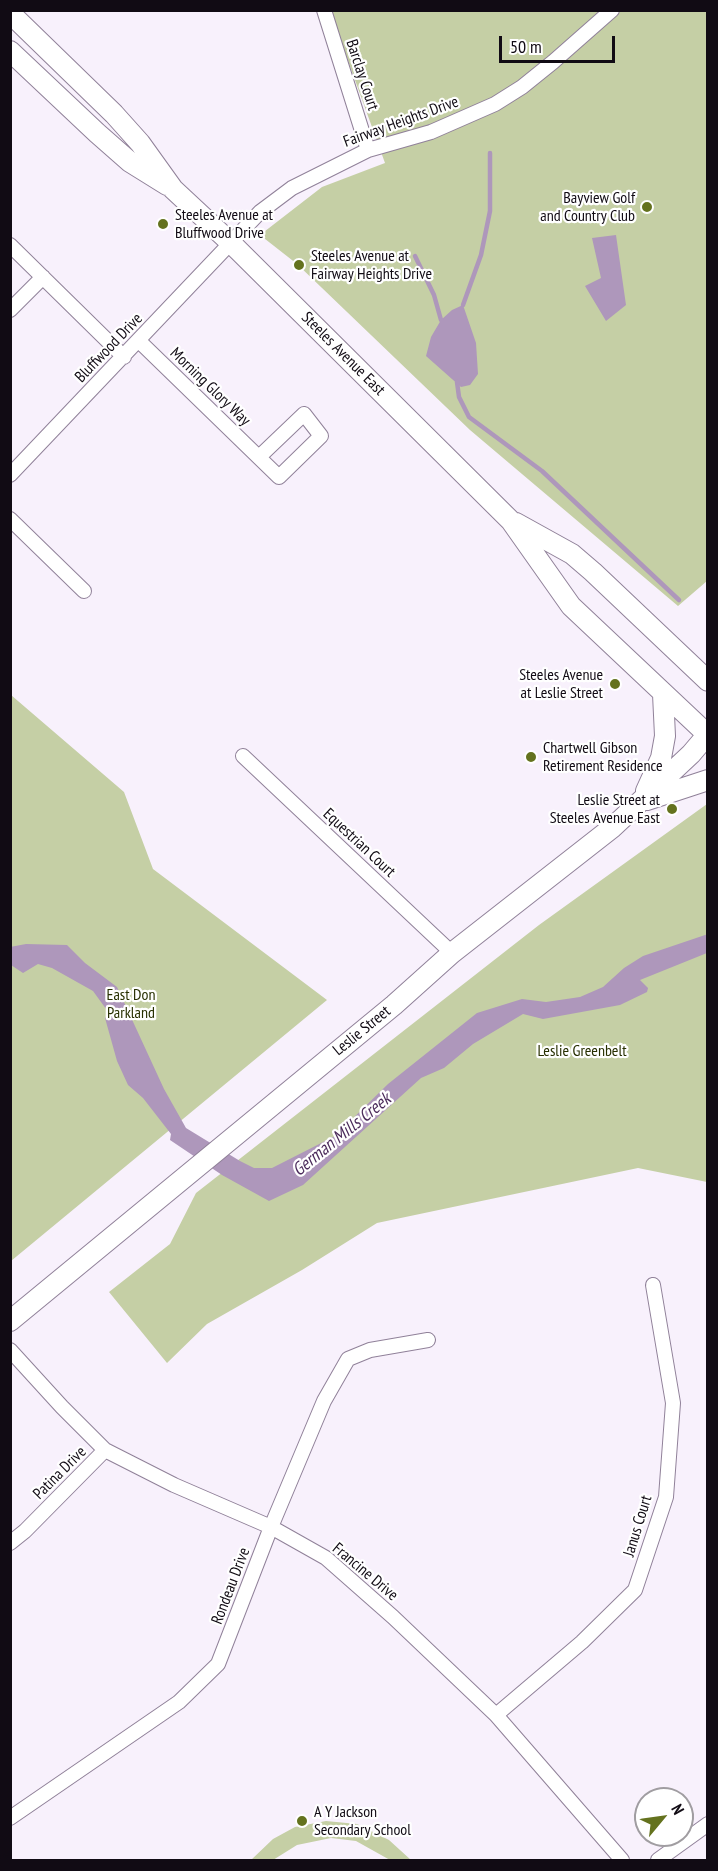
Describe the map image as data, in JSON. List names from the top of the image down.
{
  "streets": {
    "main road": ["Steeles Avenue East", "Leslie Street"],
    "street": [
      "Barclay Court",
      "Fairway Heights Drive",
      "Bluffwood Drive",
      "Morning Glory Way",
      "Equestrian Court",
      "Patina Drive",
      "Janus Court",
      "Francine Drive",
      "Rondeau Drive"
    ]
  },
  "crossings": [
    ["Barclay Court", "Fairway Heights Drive"],
    ["Fairway Heights Drive", "Bluffwood Drive"],
    ["Fairway Heights Drive", "Steeles Avenue East"],
    ["Bluffwood Drive", "Steeles Avenue East"],
    ["Bluffwood Drive", "Morning Glory Way"],
    ["Steeles Avenue East", "Leslie Street"],
    ["Equestrian Court", "Leslie Street"],
    ["Patina Drive", "Francine Drive"],
    ["Janus Court", "Francine Drive"],
    ["Francine Drive", "Rondeau Drive"]
  ],
  "water": ["German Mills Creek"],
  "parks": ["East Don Parkland", "Leslie Greenbelt"],
  "places": [
    "Bayview Golf and Country Club",
    "Steeles Avenue at Bluffwood Drive",
    "Steeles Avenue at Fairway Heights Drive",
    "Steeles Avenue at Leslie Street",
    "Chartwell Gibson Retirement Residence",
    "Leslie Street at Steeles Avenue East",
    "A Y Jackson Secondary School"
  ],
  "scale_bar": "50 m",
  "north": "top right"
}
